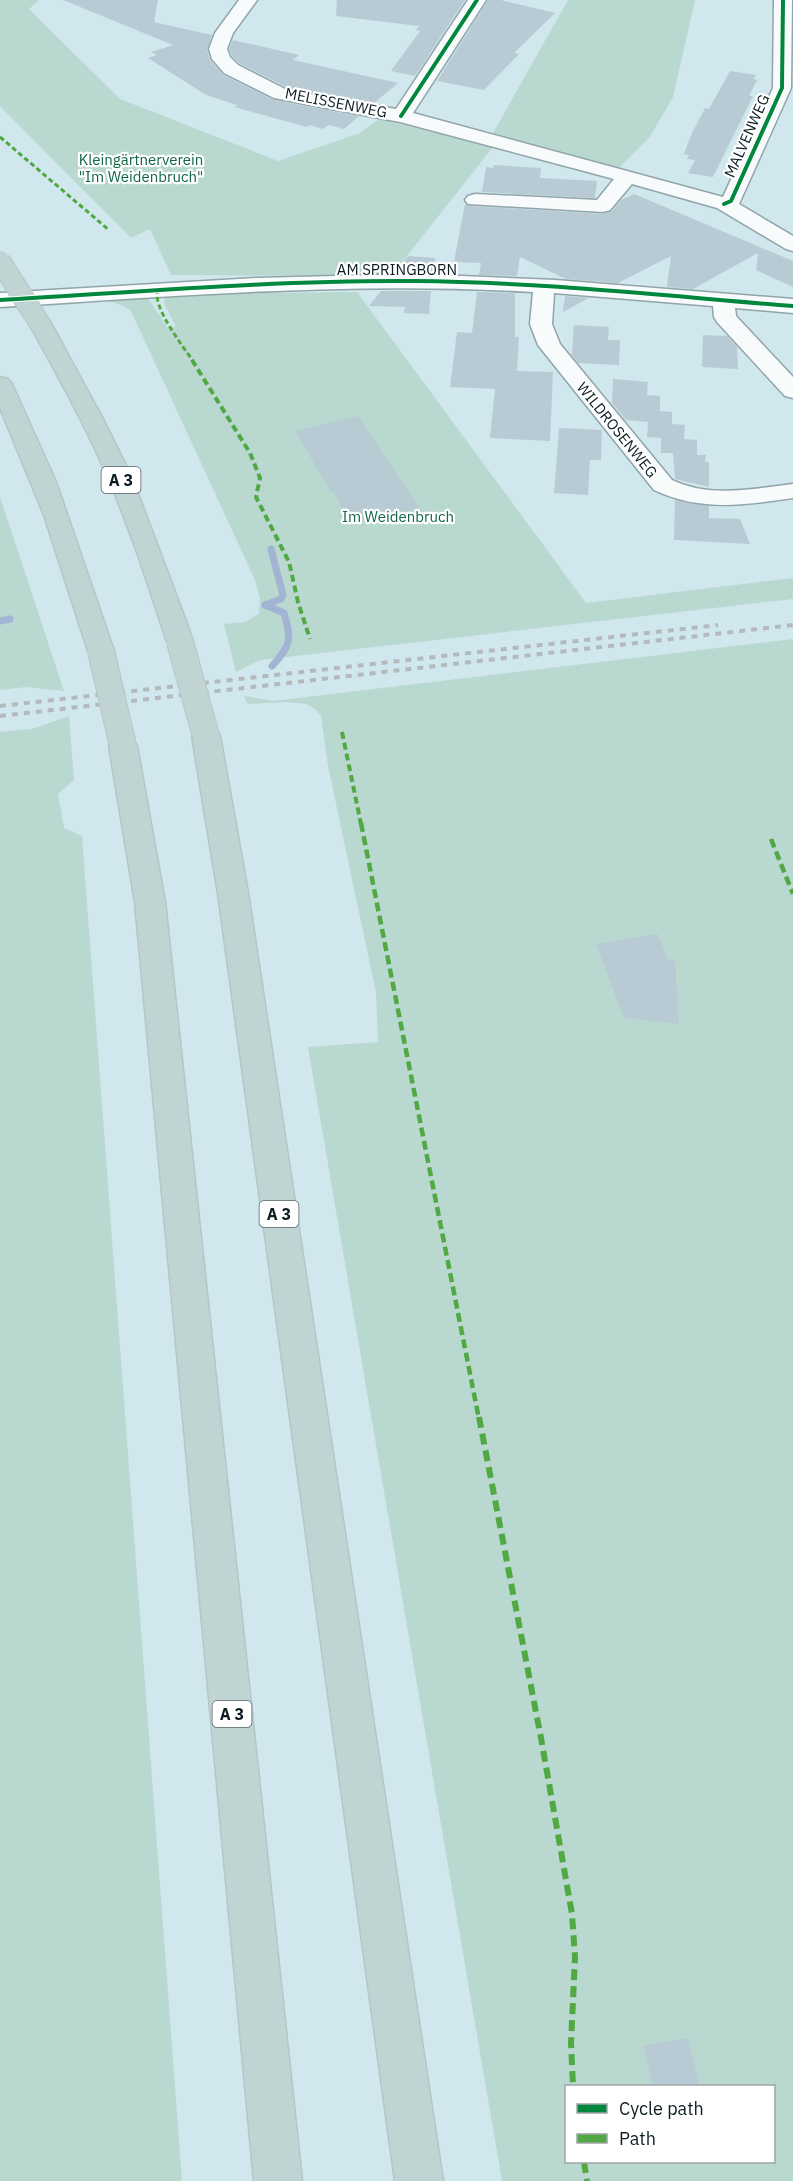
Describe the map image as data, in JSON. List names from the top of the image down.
{
  "streets": {
    "highway": ["A 3"],
    "street": [
      "MELISSENWEG",
      "MALVENWEG",
      "AM SPRINGBORN",
      "WILDROSENWEG"
    ]
  },
  "crossings": [
    ["MELISSENWEG", "MALVENWEG"],
    ["AM SPRINGBORN", "WILDROSENWEG"]
  ],
  "parks": ["Kleingärtnerverein \"Im Weidenbruch\"", "Im Weidenbruch"],
  "legend": ["Cycle path", "Path"]
}
